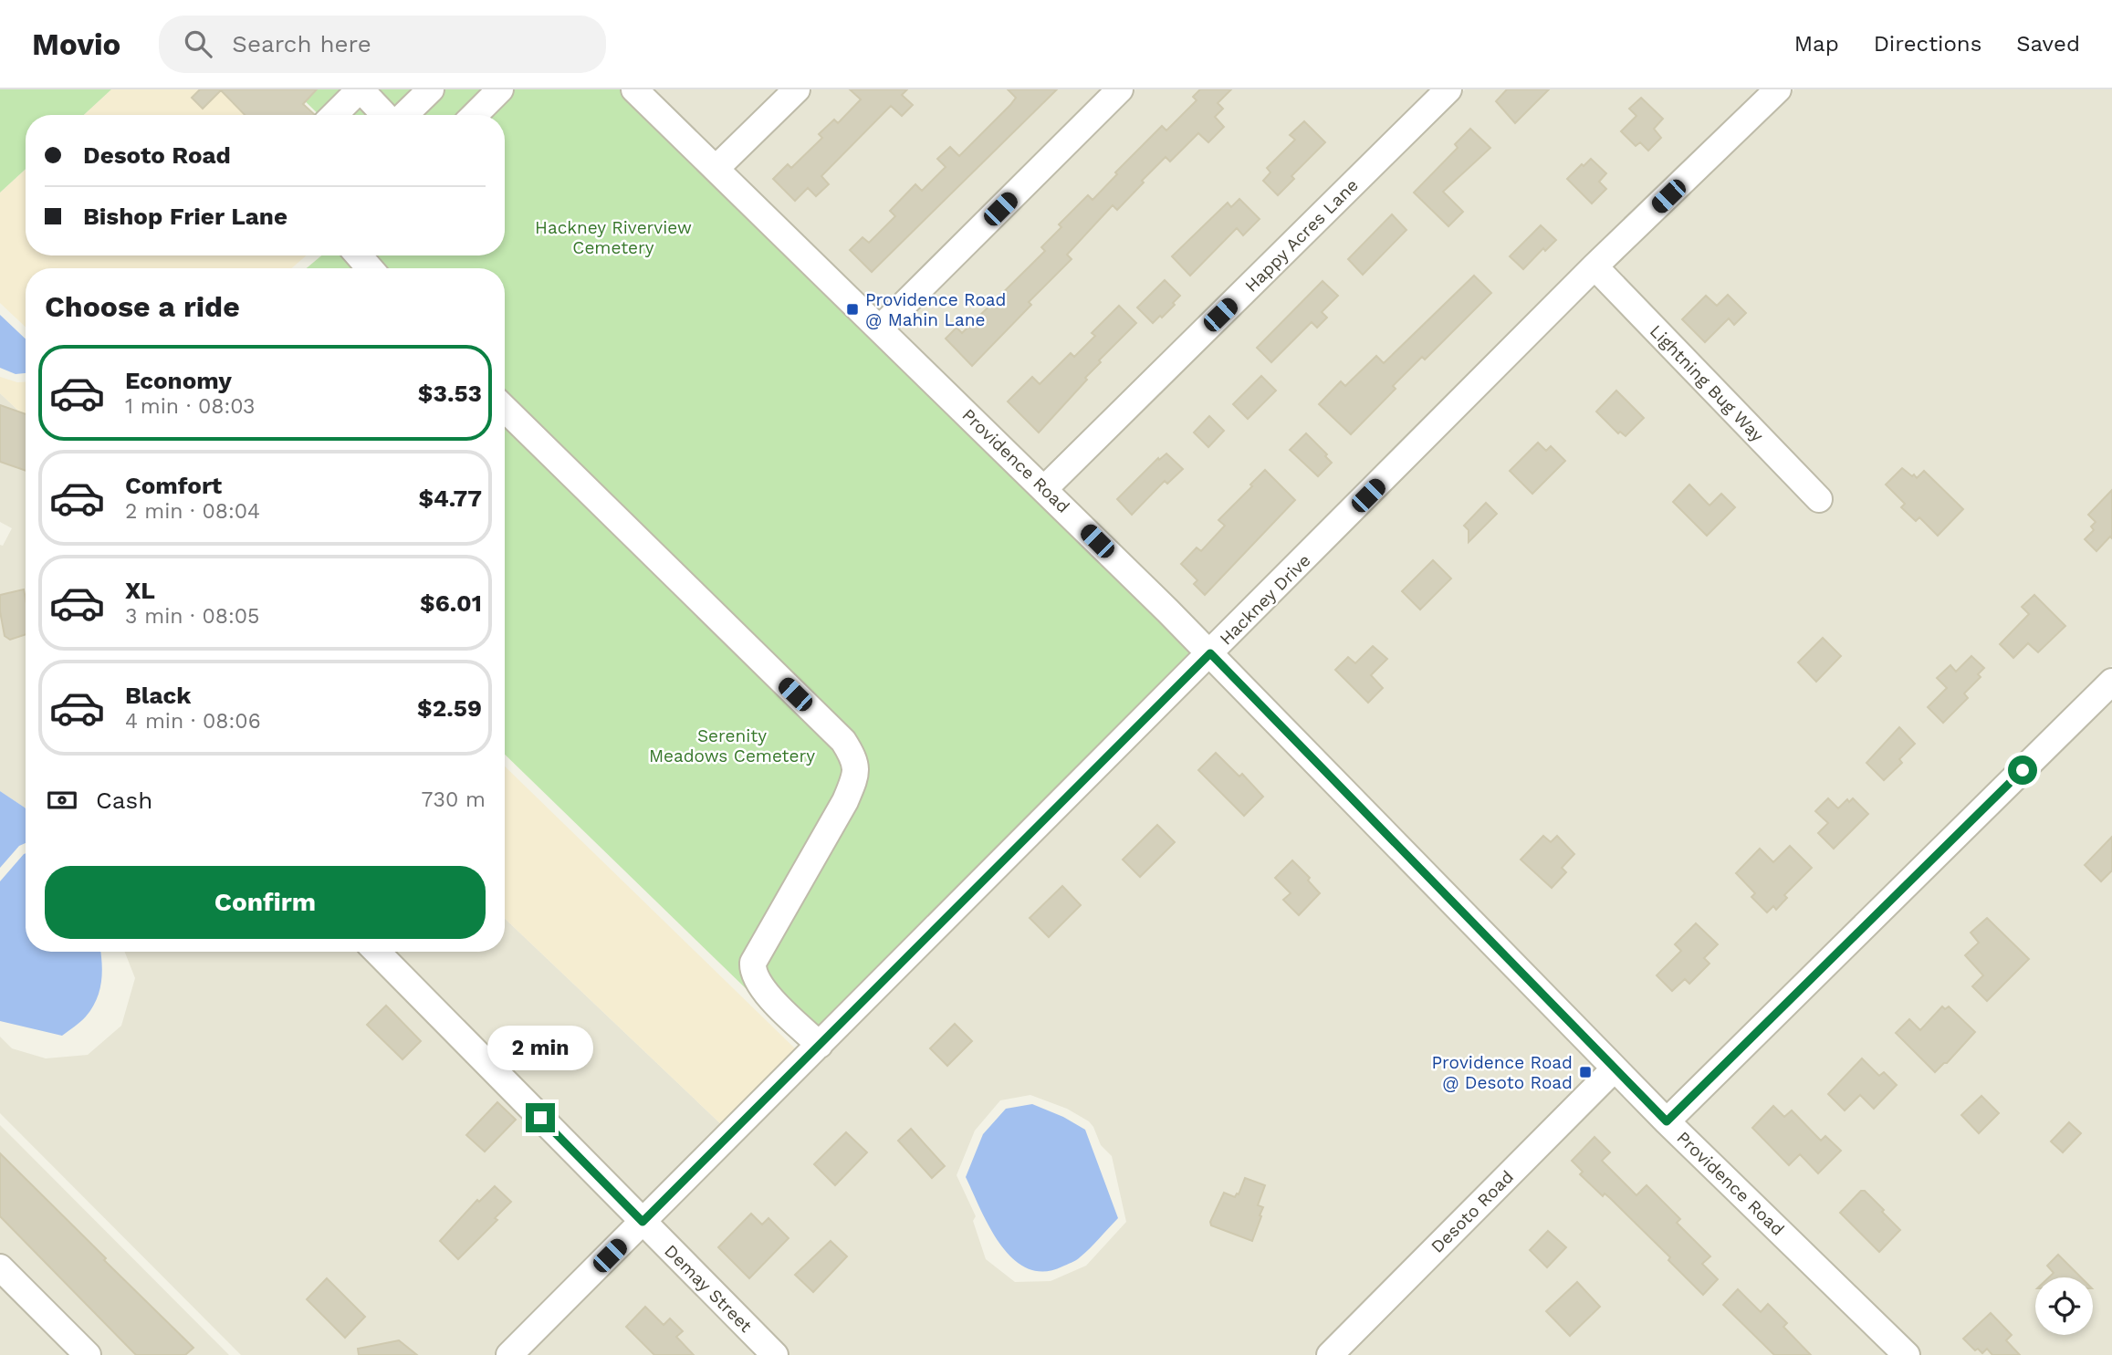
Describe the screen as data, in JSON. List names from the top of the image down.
{
  "streets": {
    "street": [
      "Happy Acres Lane",
      "Lightning Bug Way",
      "Providence Road",
      "Hackney Drive",
      "Desoto Road",
      "Demay Street"
    ]
  },
  "crossings": [
    ["Happy Acres Lane", "Providence Road"],
    ["Lightning Bug Way", "Hackney Drive"],
    ["Providence Road", "Hackney Drive"],
    ["Providence Road", "Desoto Road"],
    ["Hackney Drive", "Demay Street"]
  ],
  "parks": ["Hackney Riverview Cemetery", "Serenity Meadows Cemetery"],
  "places": {
    "transit": ["Providence Road @ Mahin Lane", "Providence Road @ Desoto Road"]
  },
  "page": {
    "header": "Movio",
    "search": "Search here",
    "nav": ["Map", "Directions", "Saved"],
    "banner": ["Desoto Road", "Bishop Frier Lane"],
    "heading": "Choose a ride",
    "list": [
      {
        "name": "Economy",
        "note": "1 min · 08:03",
        "value": "$3.53"
      },
      {
        "name": "Comfort",
        "note": "2 min · 08:04",
        "value": "$4.77"
      },
      {
        "name": "XL",
        "note": "3 min · 08:05",
        "value": "$6.01"
      },
      {
        "name": "Black",
        "note": "4 min · 08:06",
        "value": "$2.59"
      }
    ],
    "pay": ["Cash", "730 m"],
    "buttons": "Confirm",
    "bubble": "2 min"
  }
}
